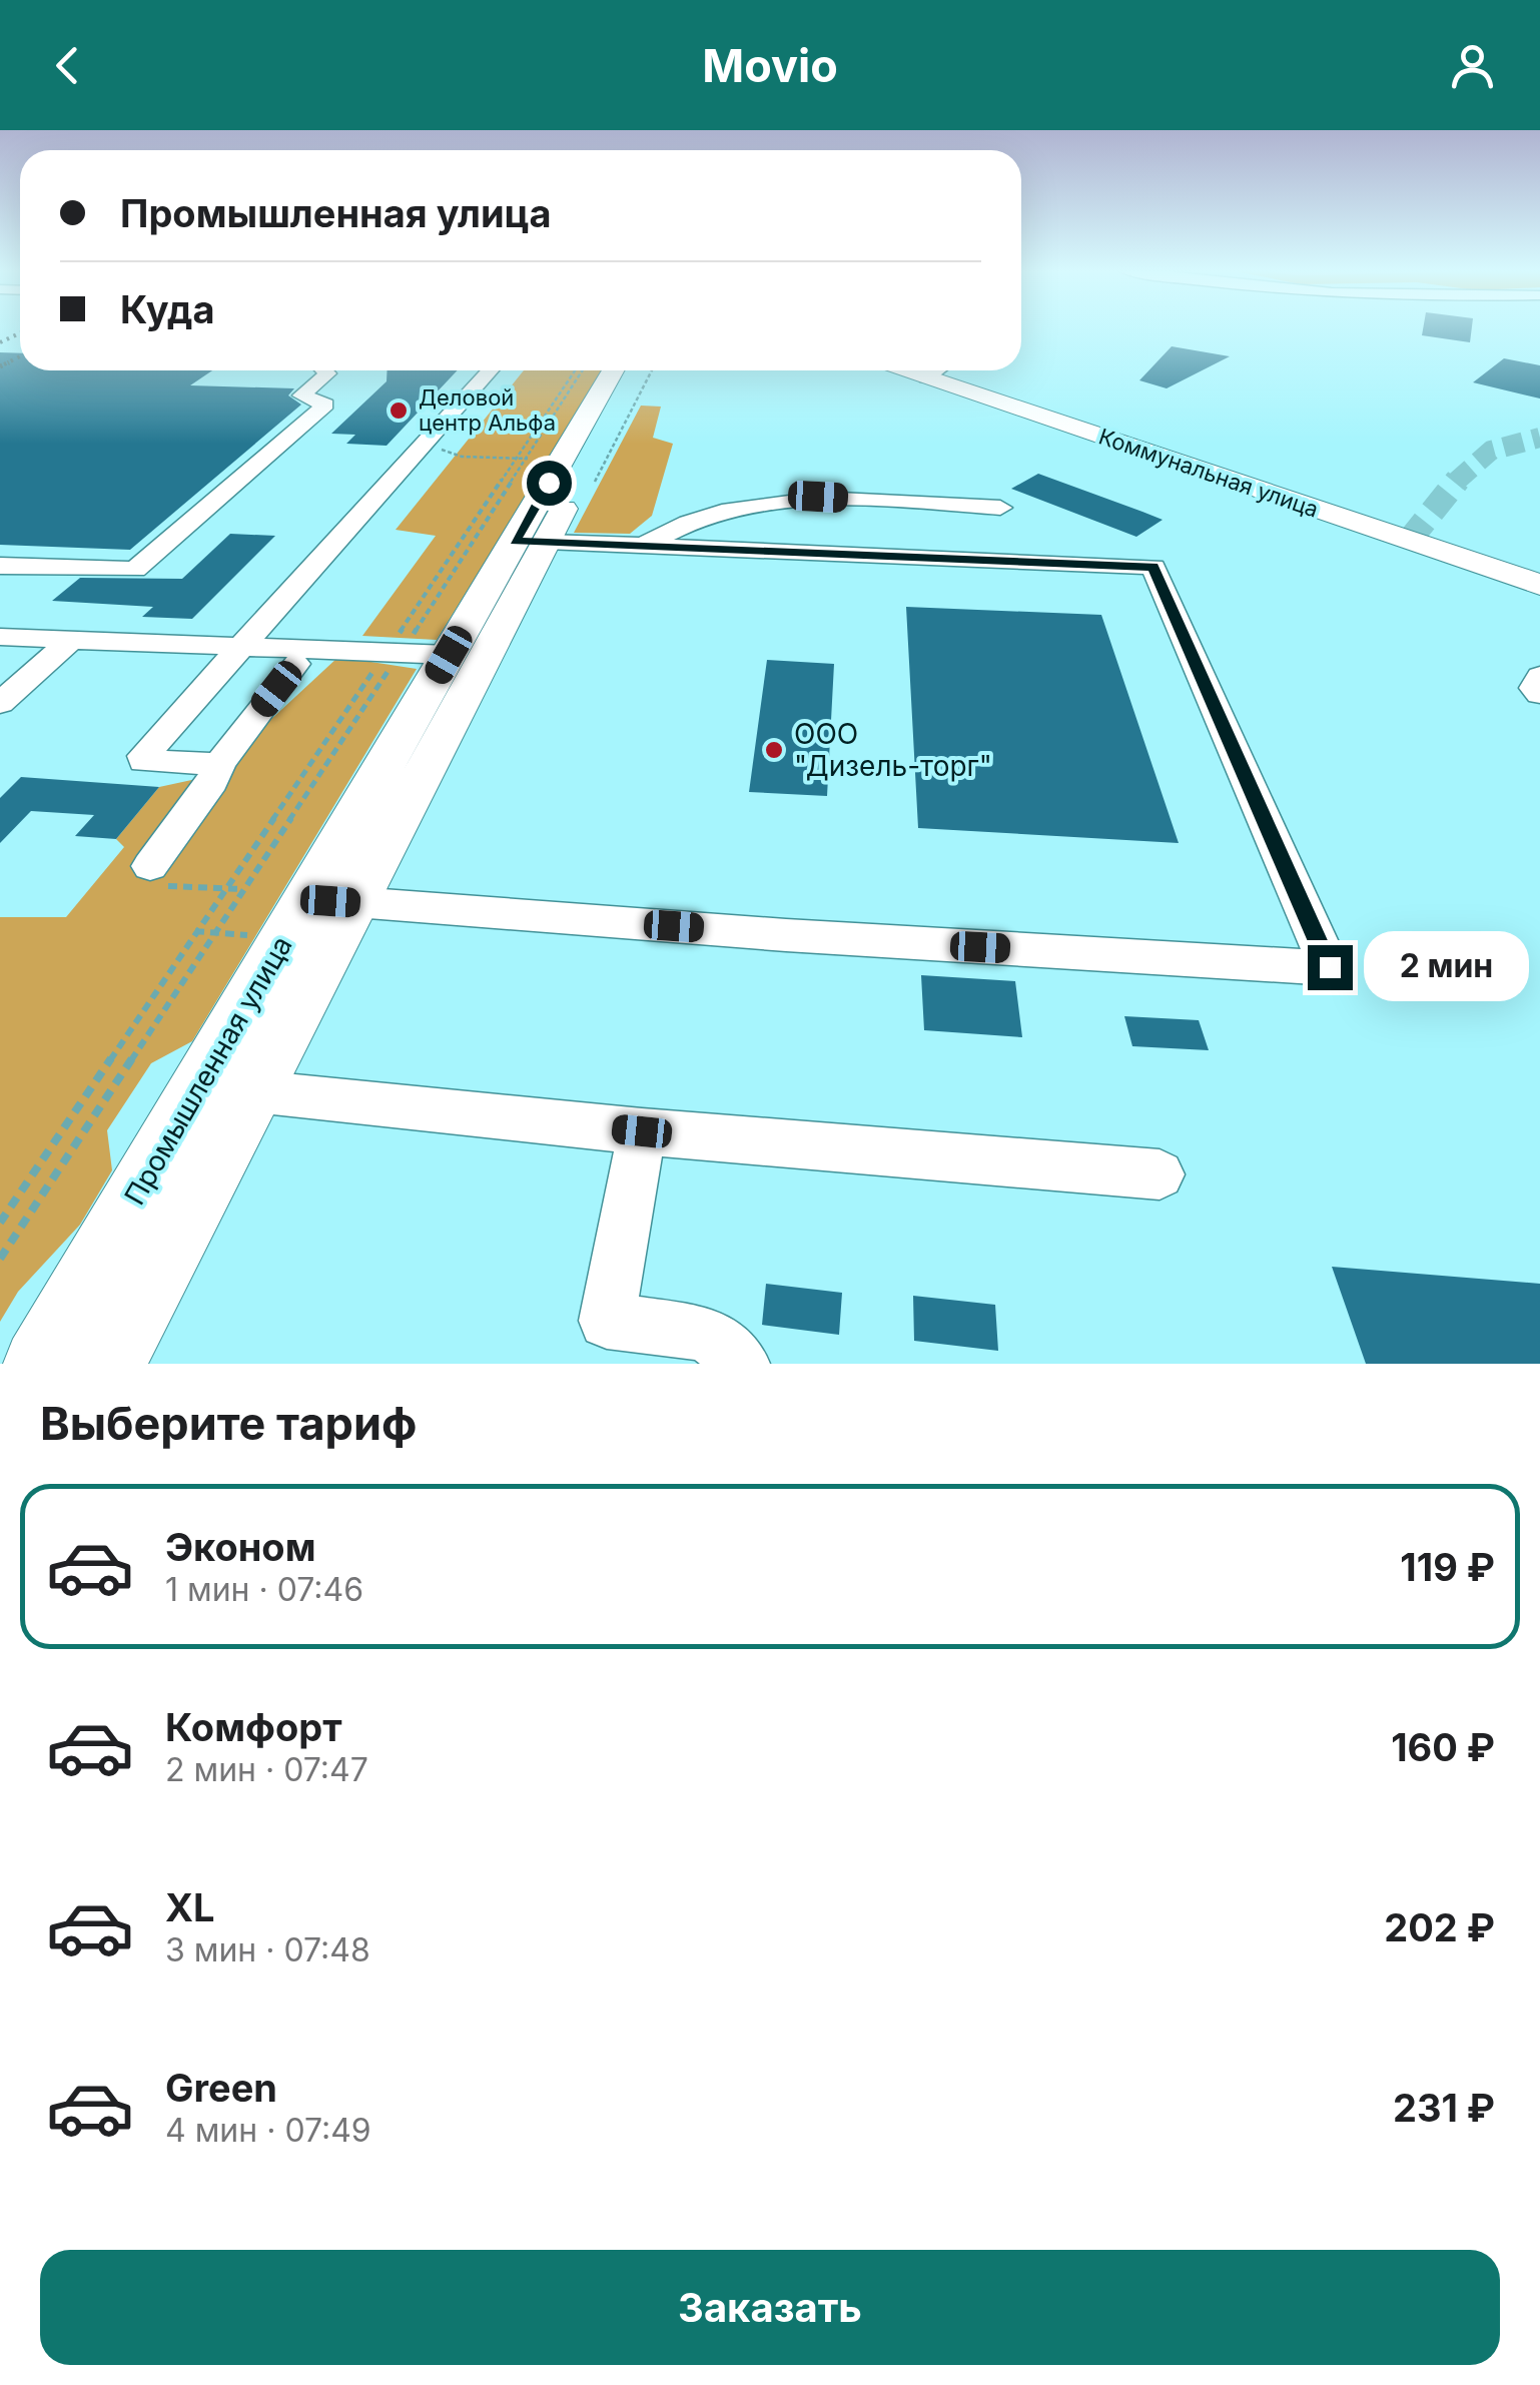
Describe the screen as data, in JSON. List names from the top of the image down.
{
  "streets": {
    "main road": ["Коммунальная улица", "Промышленная улица"]
  },
  "places": ["Деловой центр Альфа", "ООО \"Дизель-торг\""],
  "page": {
    "header": "Movio",
    "banner": ["Промышленная улица", "Куда"],
    "bubble": "2 мин",
    "heading": "Выберите тариф",
    "list": [
      {
        "name": "Эконом",
        "note": "1 мин · 07:46",
        "value": "119 ₽"
      },
      {
        "name": "Комфорт",
        "note": "2 мин · 07:47",
        "value": "160 ₽"
      },
      {
        "name": "XL",
        "note": "3 мин · 07:48",
        "value": "202 ₽"
      },
      {
        "name": "Green",
        "note": "4 мин · 07:49",
        "value": "231 ₽"
      }
    ],
    "buttons": "Заказать"
  }
}
